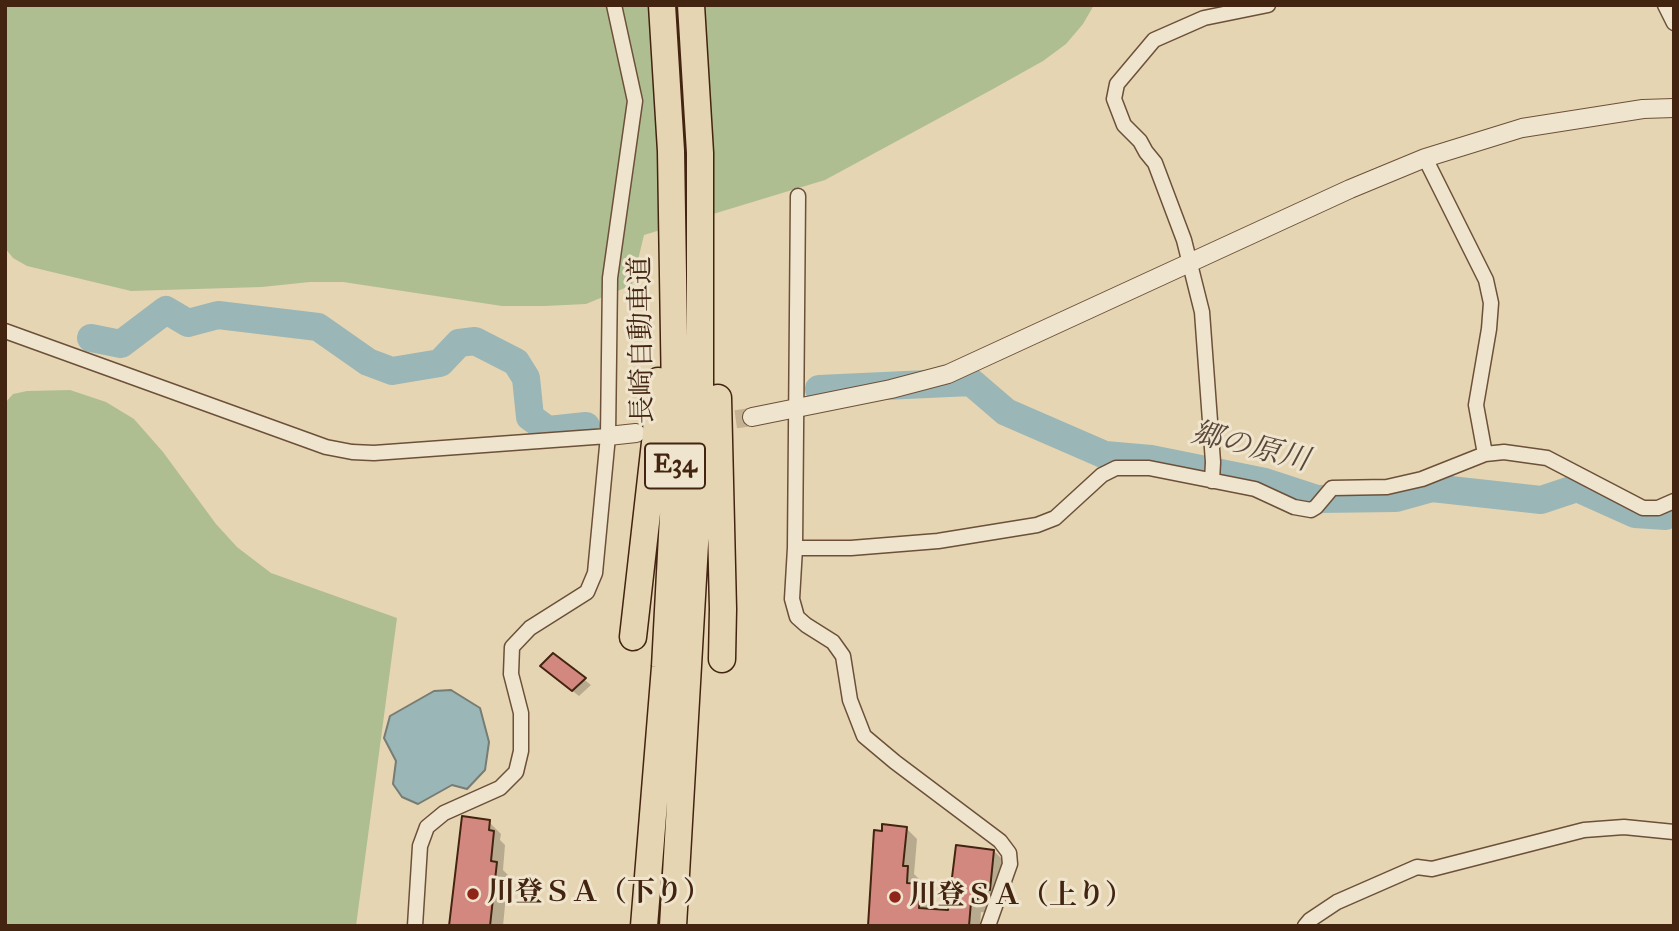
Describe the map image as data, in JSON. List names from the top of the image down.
{
  "streets": {
    "highway": ["長崎自動車道", "E34"]
  },
  "water": ["郷の原川"],
  "places": ["川登ＳＡ（下り）", "川登ＳＡ（上り）"]
}
